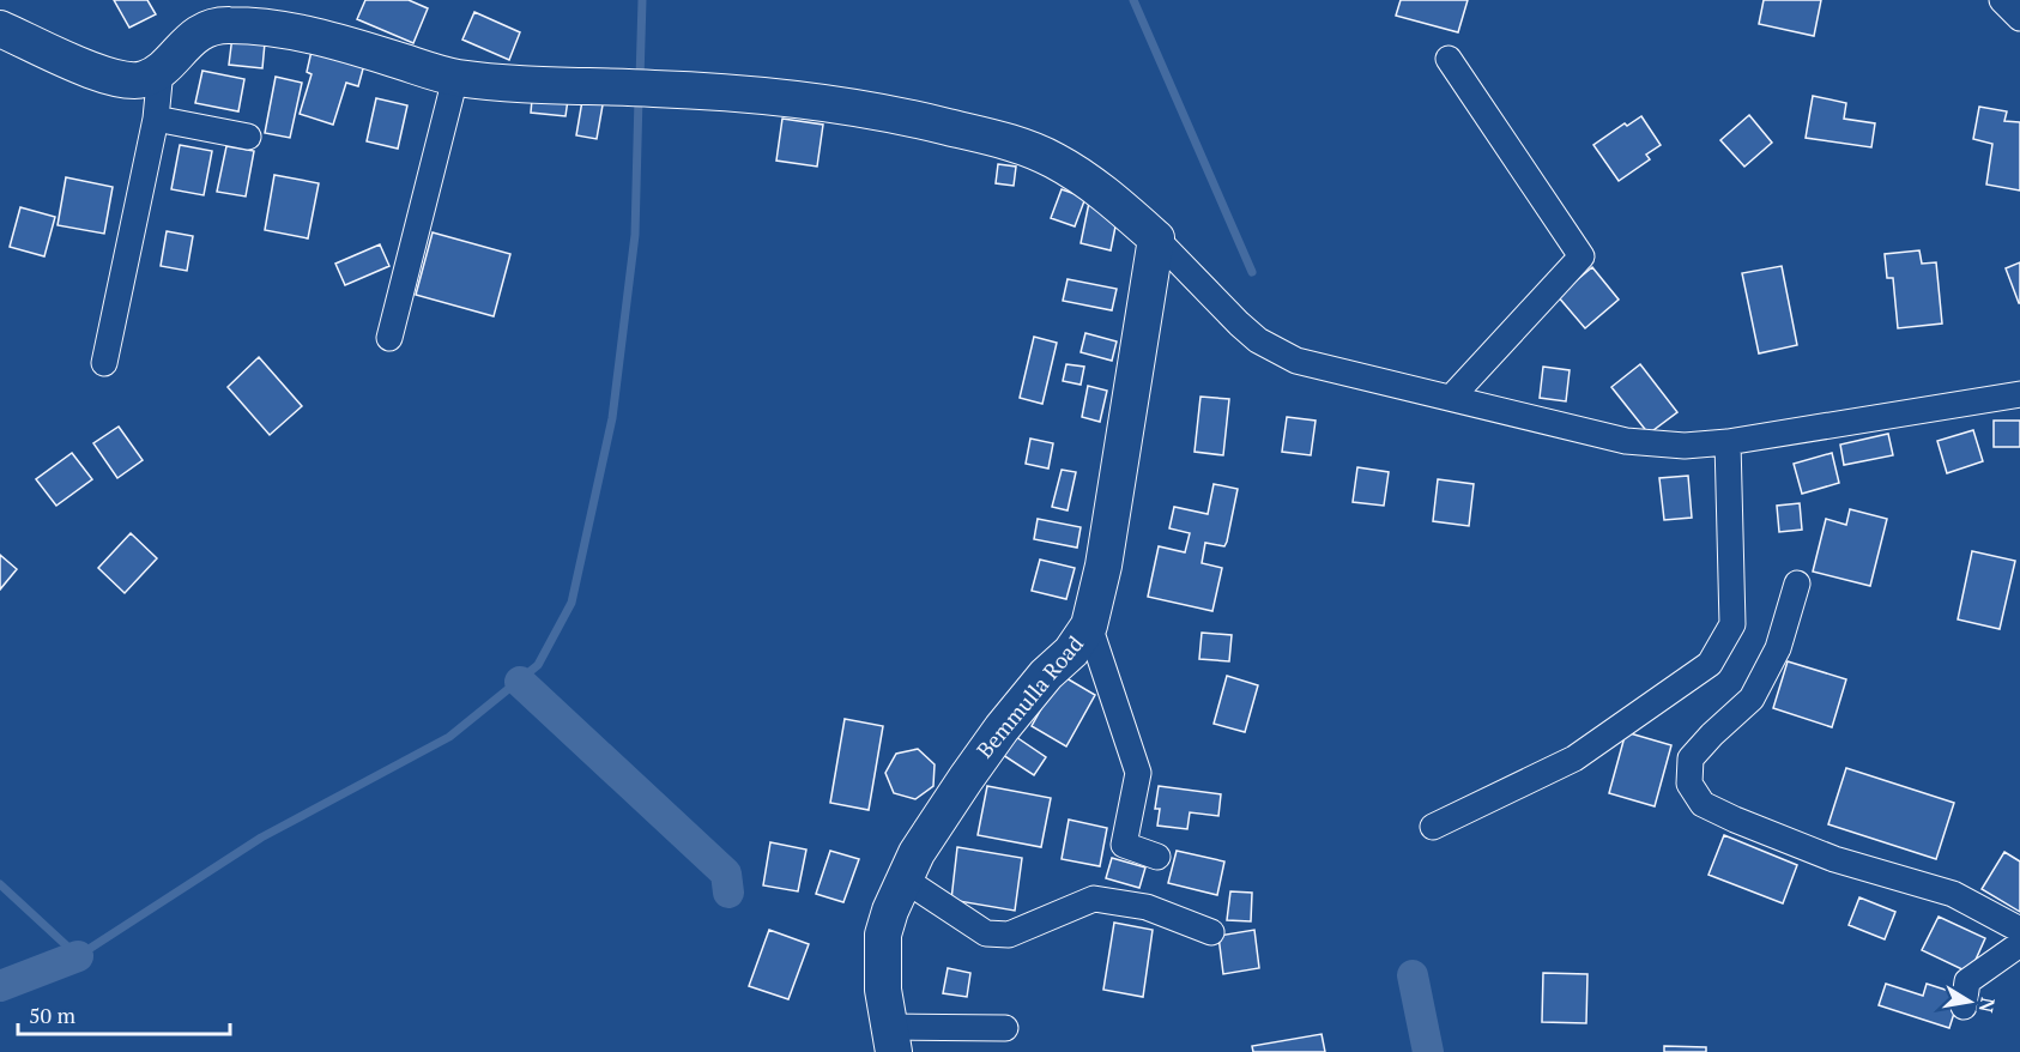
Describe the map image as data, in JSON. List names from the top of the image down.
{
  "streets": {
    "street": ["Bemmulla Road"]
  },
  "scale_bar": "50 m",
  "north": "right"
}
